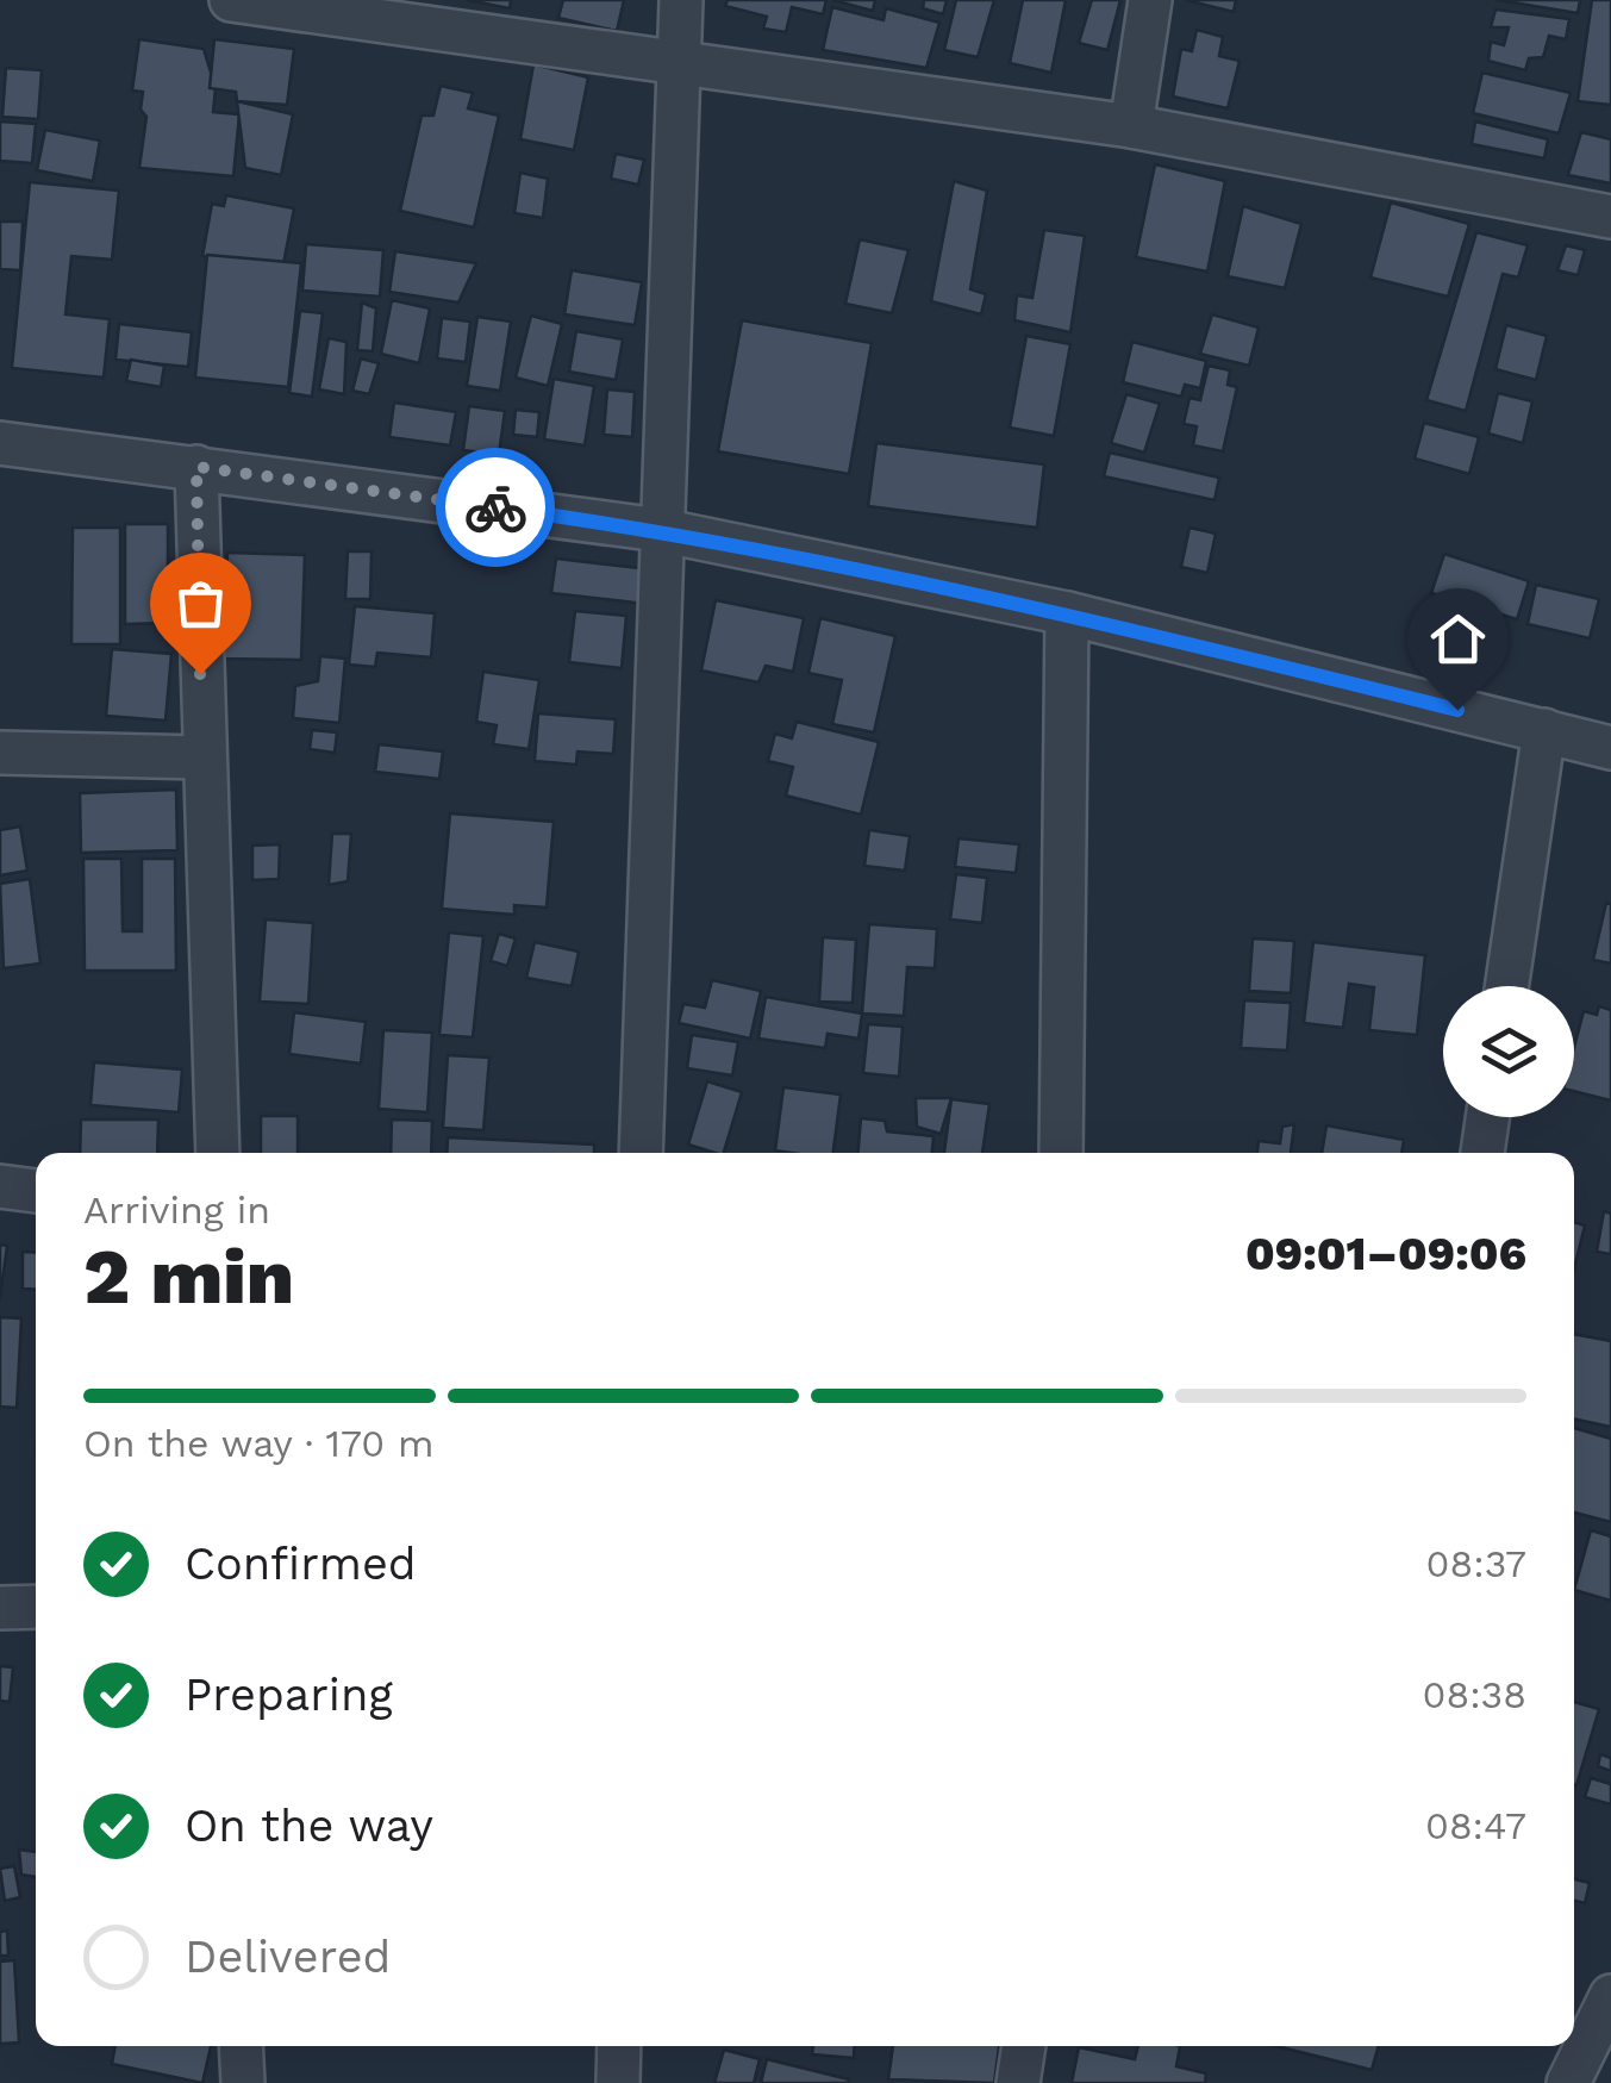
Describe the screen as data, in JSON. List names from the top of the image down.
{
  "page": {
    "heading": ["2 min", "Arriving in", "09:01–09:06"],
    "bar": "On the way · 170 m",
    "list": [
      ["Confirmed", "08:37"],
      ["Preparing", "08:38"],
      ["On the way", "08:47"],
      "Delivered"
    ]
  }
}
